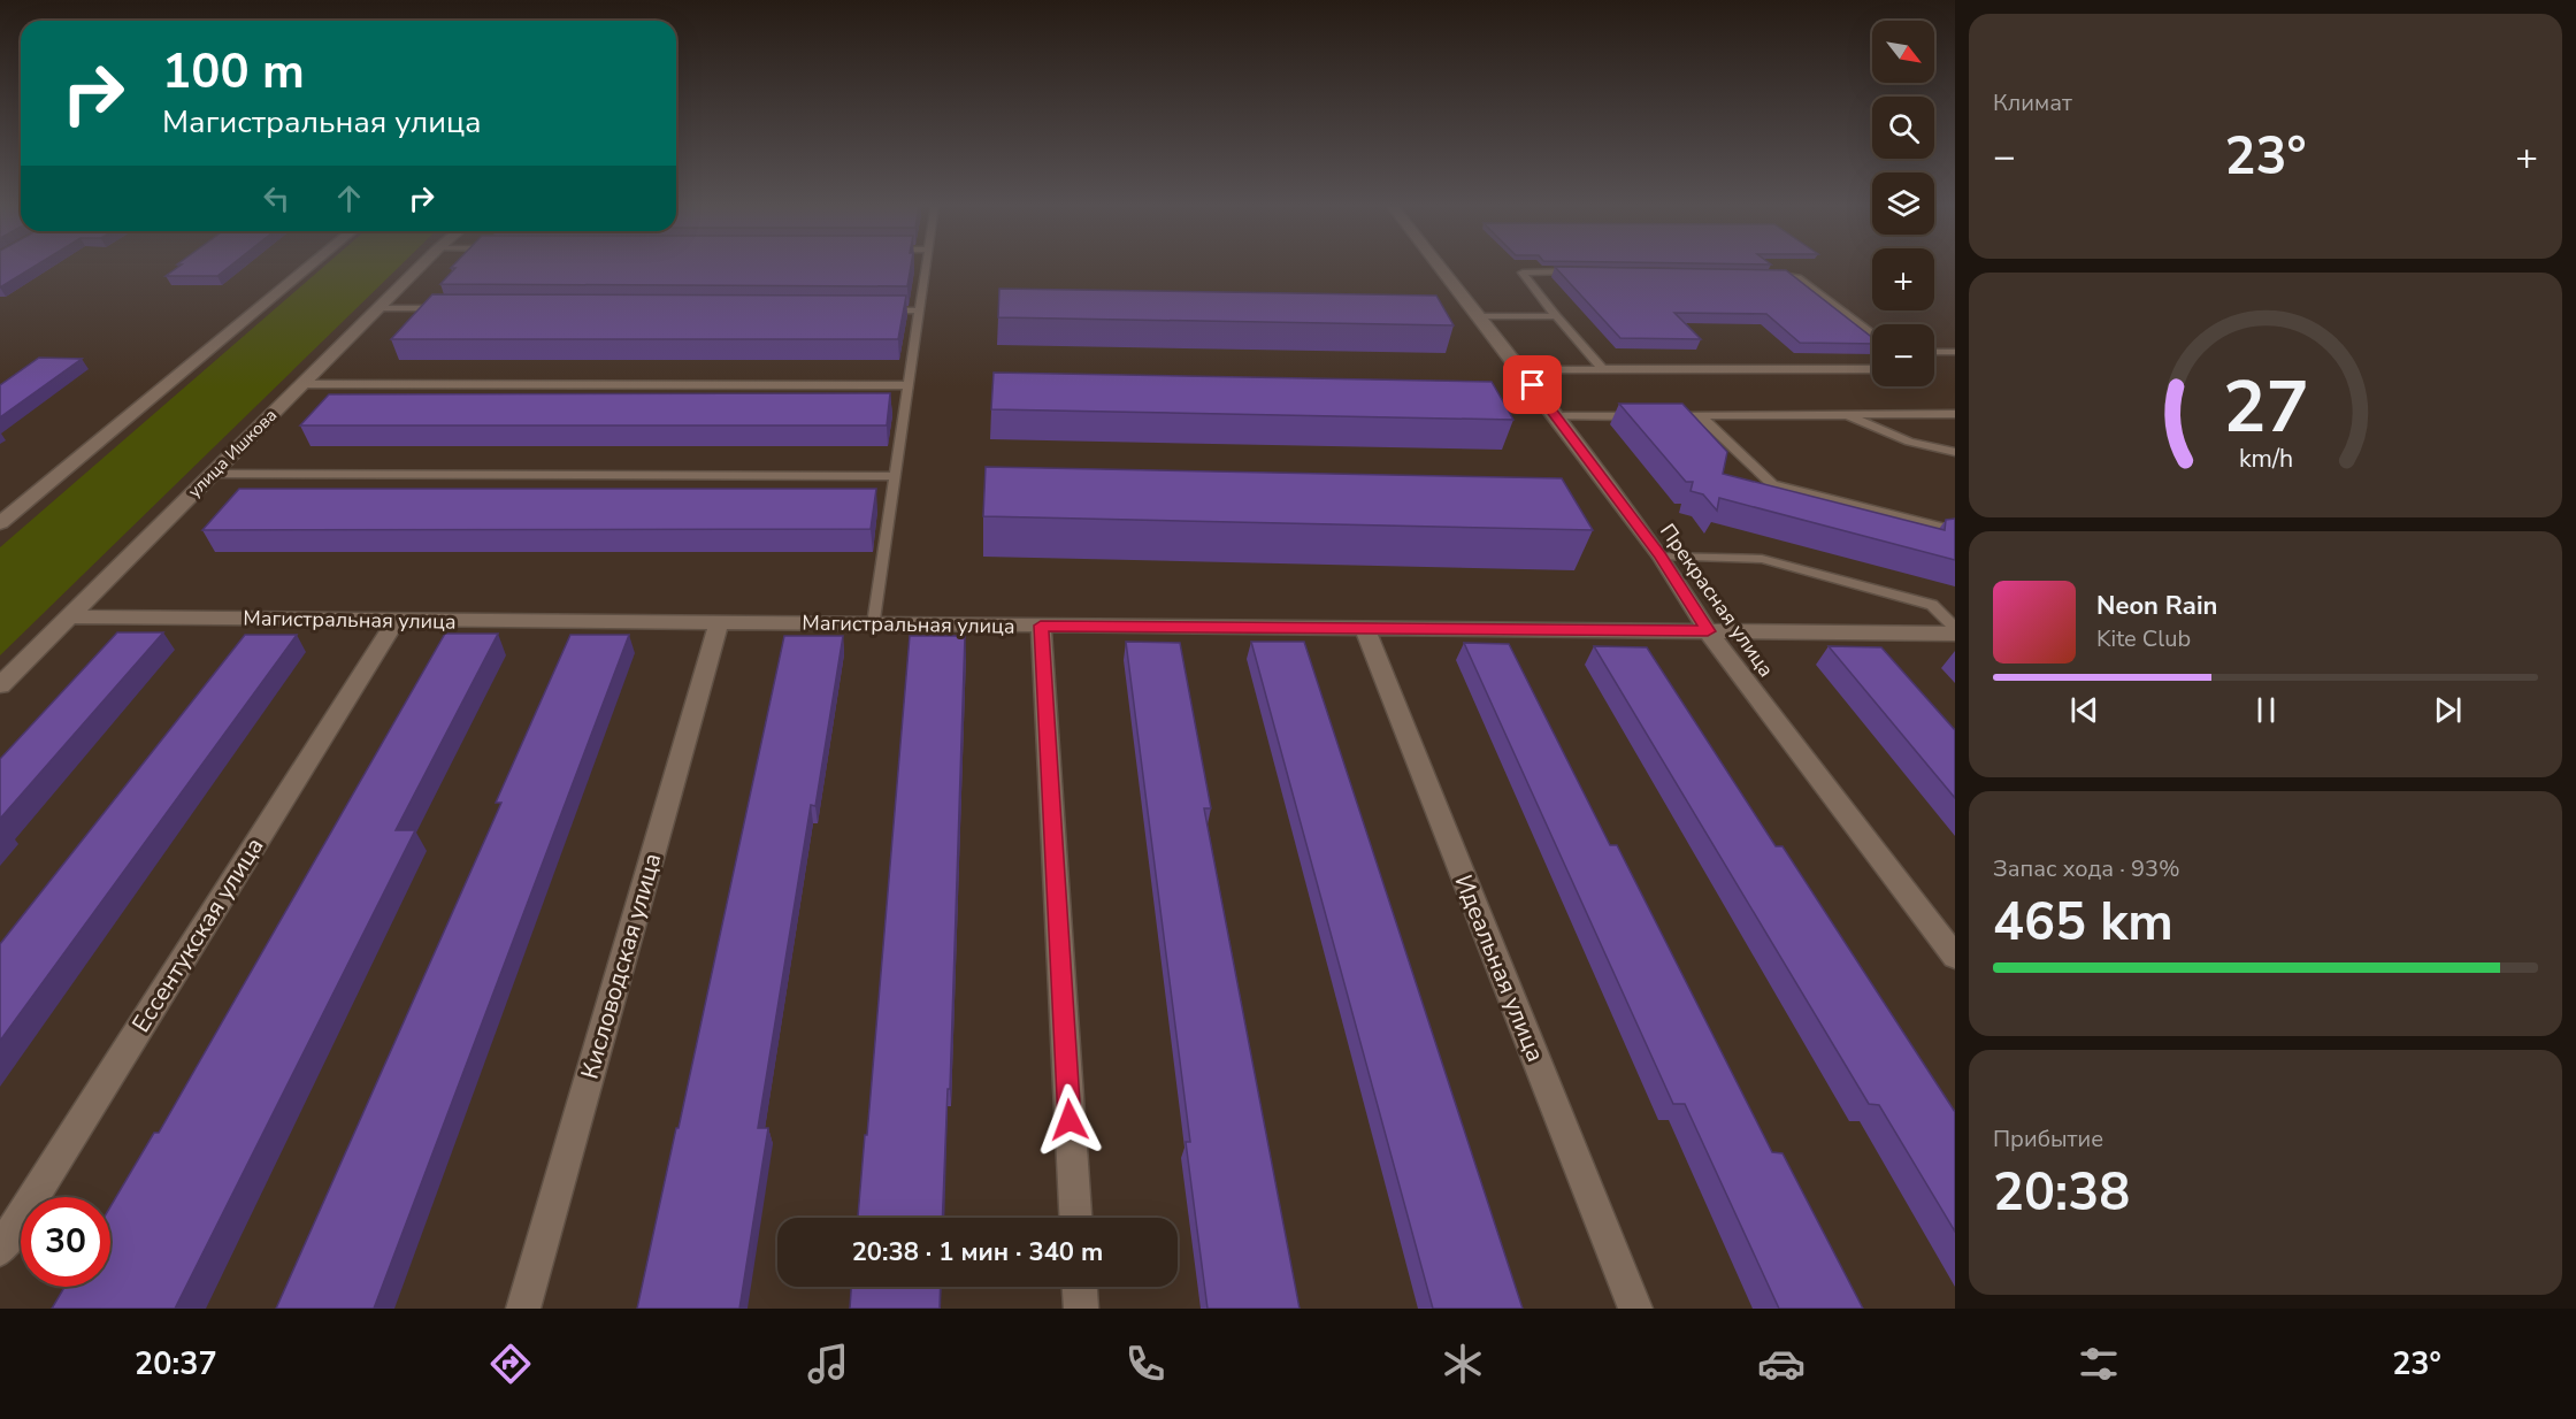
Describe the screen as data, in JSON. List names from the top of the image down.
{
  "streets": {
    "street": [
      "улица Ишкова",
      "Прекрасная улица",
      "Магистральная улица",
      "Ессентукская улица",
      "Кисловодская улица",
      "Идеальная улица"
    ]
  },
  "crossings": [
    ["улица Ишкова", "Магистральная улица"],
    ["Прекрасная улица", "Магистральная улица"],
    ["Магистральная улица", "Ессентукская улица"],
    ["Магистральная улица", "Кисловодская улица"],
    ["Магистральная улица", "Идеальная улица"]
  ],
  "north": "bottom right",
  "page": {
    "tile": [
      "Климат",
      ["Запас хода · 93%", "465 km"],
      ["Прибытие", "20:38"]
    ],
    "map_buttons": ["+", "−"],
    "turn": ["100 m", "Магистральная улица"],
    "heat": ["−", "23°", "+"],
    "song": ["Neon Rain", "Kite Club"],
    "limit": "30",
    "trip": "20:38 · 1 мин · 340 m",
    "tabs": ["20:37", "23°"],
    "gauge": ["27", "km/h"]
  }
}
